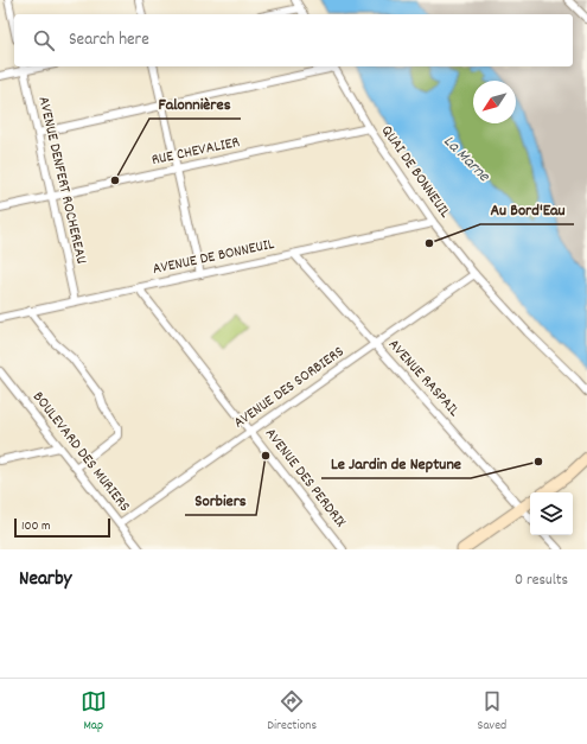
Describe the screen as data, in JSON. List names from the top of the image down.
{
  "streets": {
    "street": [
      "RUE CHEVALIER",
      "QUAI DE BONNEUIL",
      "AVENUE DENFERT ROCHEREAU",
      "AVENUE DE BONNEUIL",
      "AVENUE RASPAIL",
      "AVENUE DES SORBIERS",
      "BOULEVARD DES MURIERS",
      "AVENUE DES PERDRIX"
    ]
  },
  "crossings": [
    ["RUE CHEVALIER", "QUAI DE BONNEUIL"],
    ["RUE CHEVALIER", "AVENUE DENFERT ROCHEREAU"],
    ["QUAI DE BONNEUIL", "AVENUE DE BONNEUIL"],
    ["QUAI DE BONNEUIL", "AVENUE DES SORBIERS"],
    ["AVENUE DENFERT ROCHEREAU", "AVENUE DE BONNEUIL"],
    ["AVENUE DE BONNEUIL", "AVENUE RASPAIL"],
    ["AVENUE DE BONNEUIL", "AVENUE DES PERDRIX"],
    ["AVENUE RASPAIL", "AVENUE DES SORBIERS"],
    ["AVENUE DES SORBIERS", "BOULEVARD DES MURIERS"],
    ["AVENUE DES SORBIERS", "AVENUE DES PERDRIX"]
  ],
  "water": ["La Marne"],
  "places": [
    "Falonnières",
    "Au Bord'Eau",
    "Sorbiers",
    "Le Jardin de Neptune"
  ],
  "scale_bar": "100 m",
  "north": "bottom left",
  "page": {
    "search": "Search here",
    "scale": "100 m",
    "heading": ["Nearby", "0 results"],
    "nav": ["Map", "Directions", "Saved"]
  }
}
